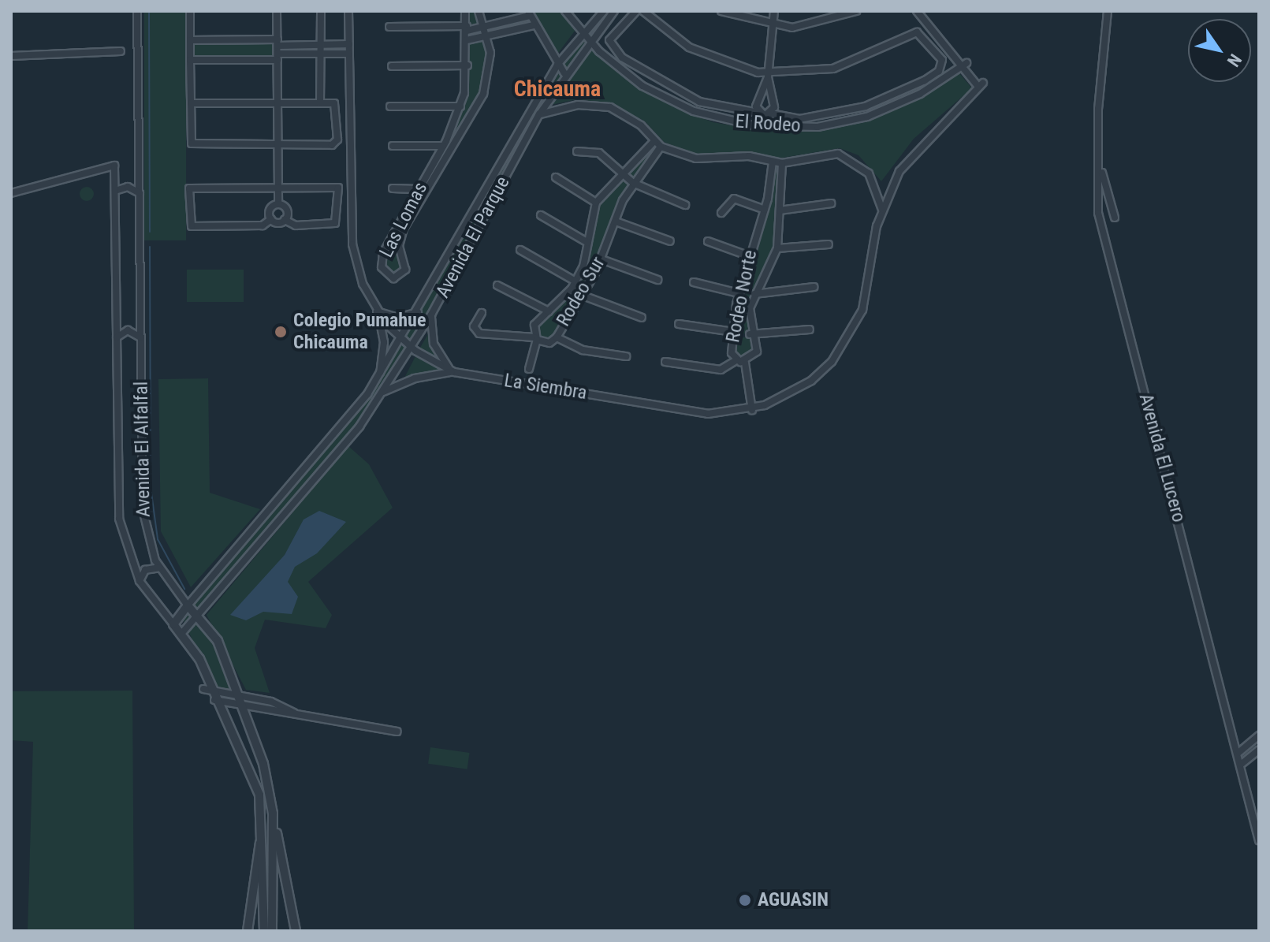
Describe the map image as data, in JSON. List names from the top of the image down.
{
  "streets": {
    "street": [
      "El Rodeo",
      "Las Lomas",
      "Avenida El Parque",
      "Rodeo Sur",
      "Rodeo Norte",
      "La Siembra",
      "Avenida El Alfalfal",
      "Avenida El Lucero"
    ]
  },
  "crossings": [
    ["El Rodeo", "Avenida El Parque"],
    ["El Rodeo", "Rodeo Sur"],
    ["El Rodeo", "Rodeo Norte"],
    ["El Rodeo", "La Siembra"],
    ["Avenida El Parque", "La Siembra"],
    ["Avenida El Parque", "Avenida El Alfalfal"]
  ],
  "districts": ["Chicauma"],
  "places": ["Colegio Pumahue Chicauma", "AGUASIN"],
  "north": "bottom right"
}
